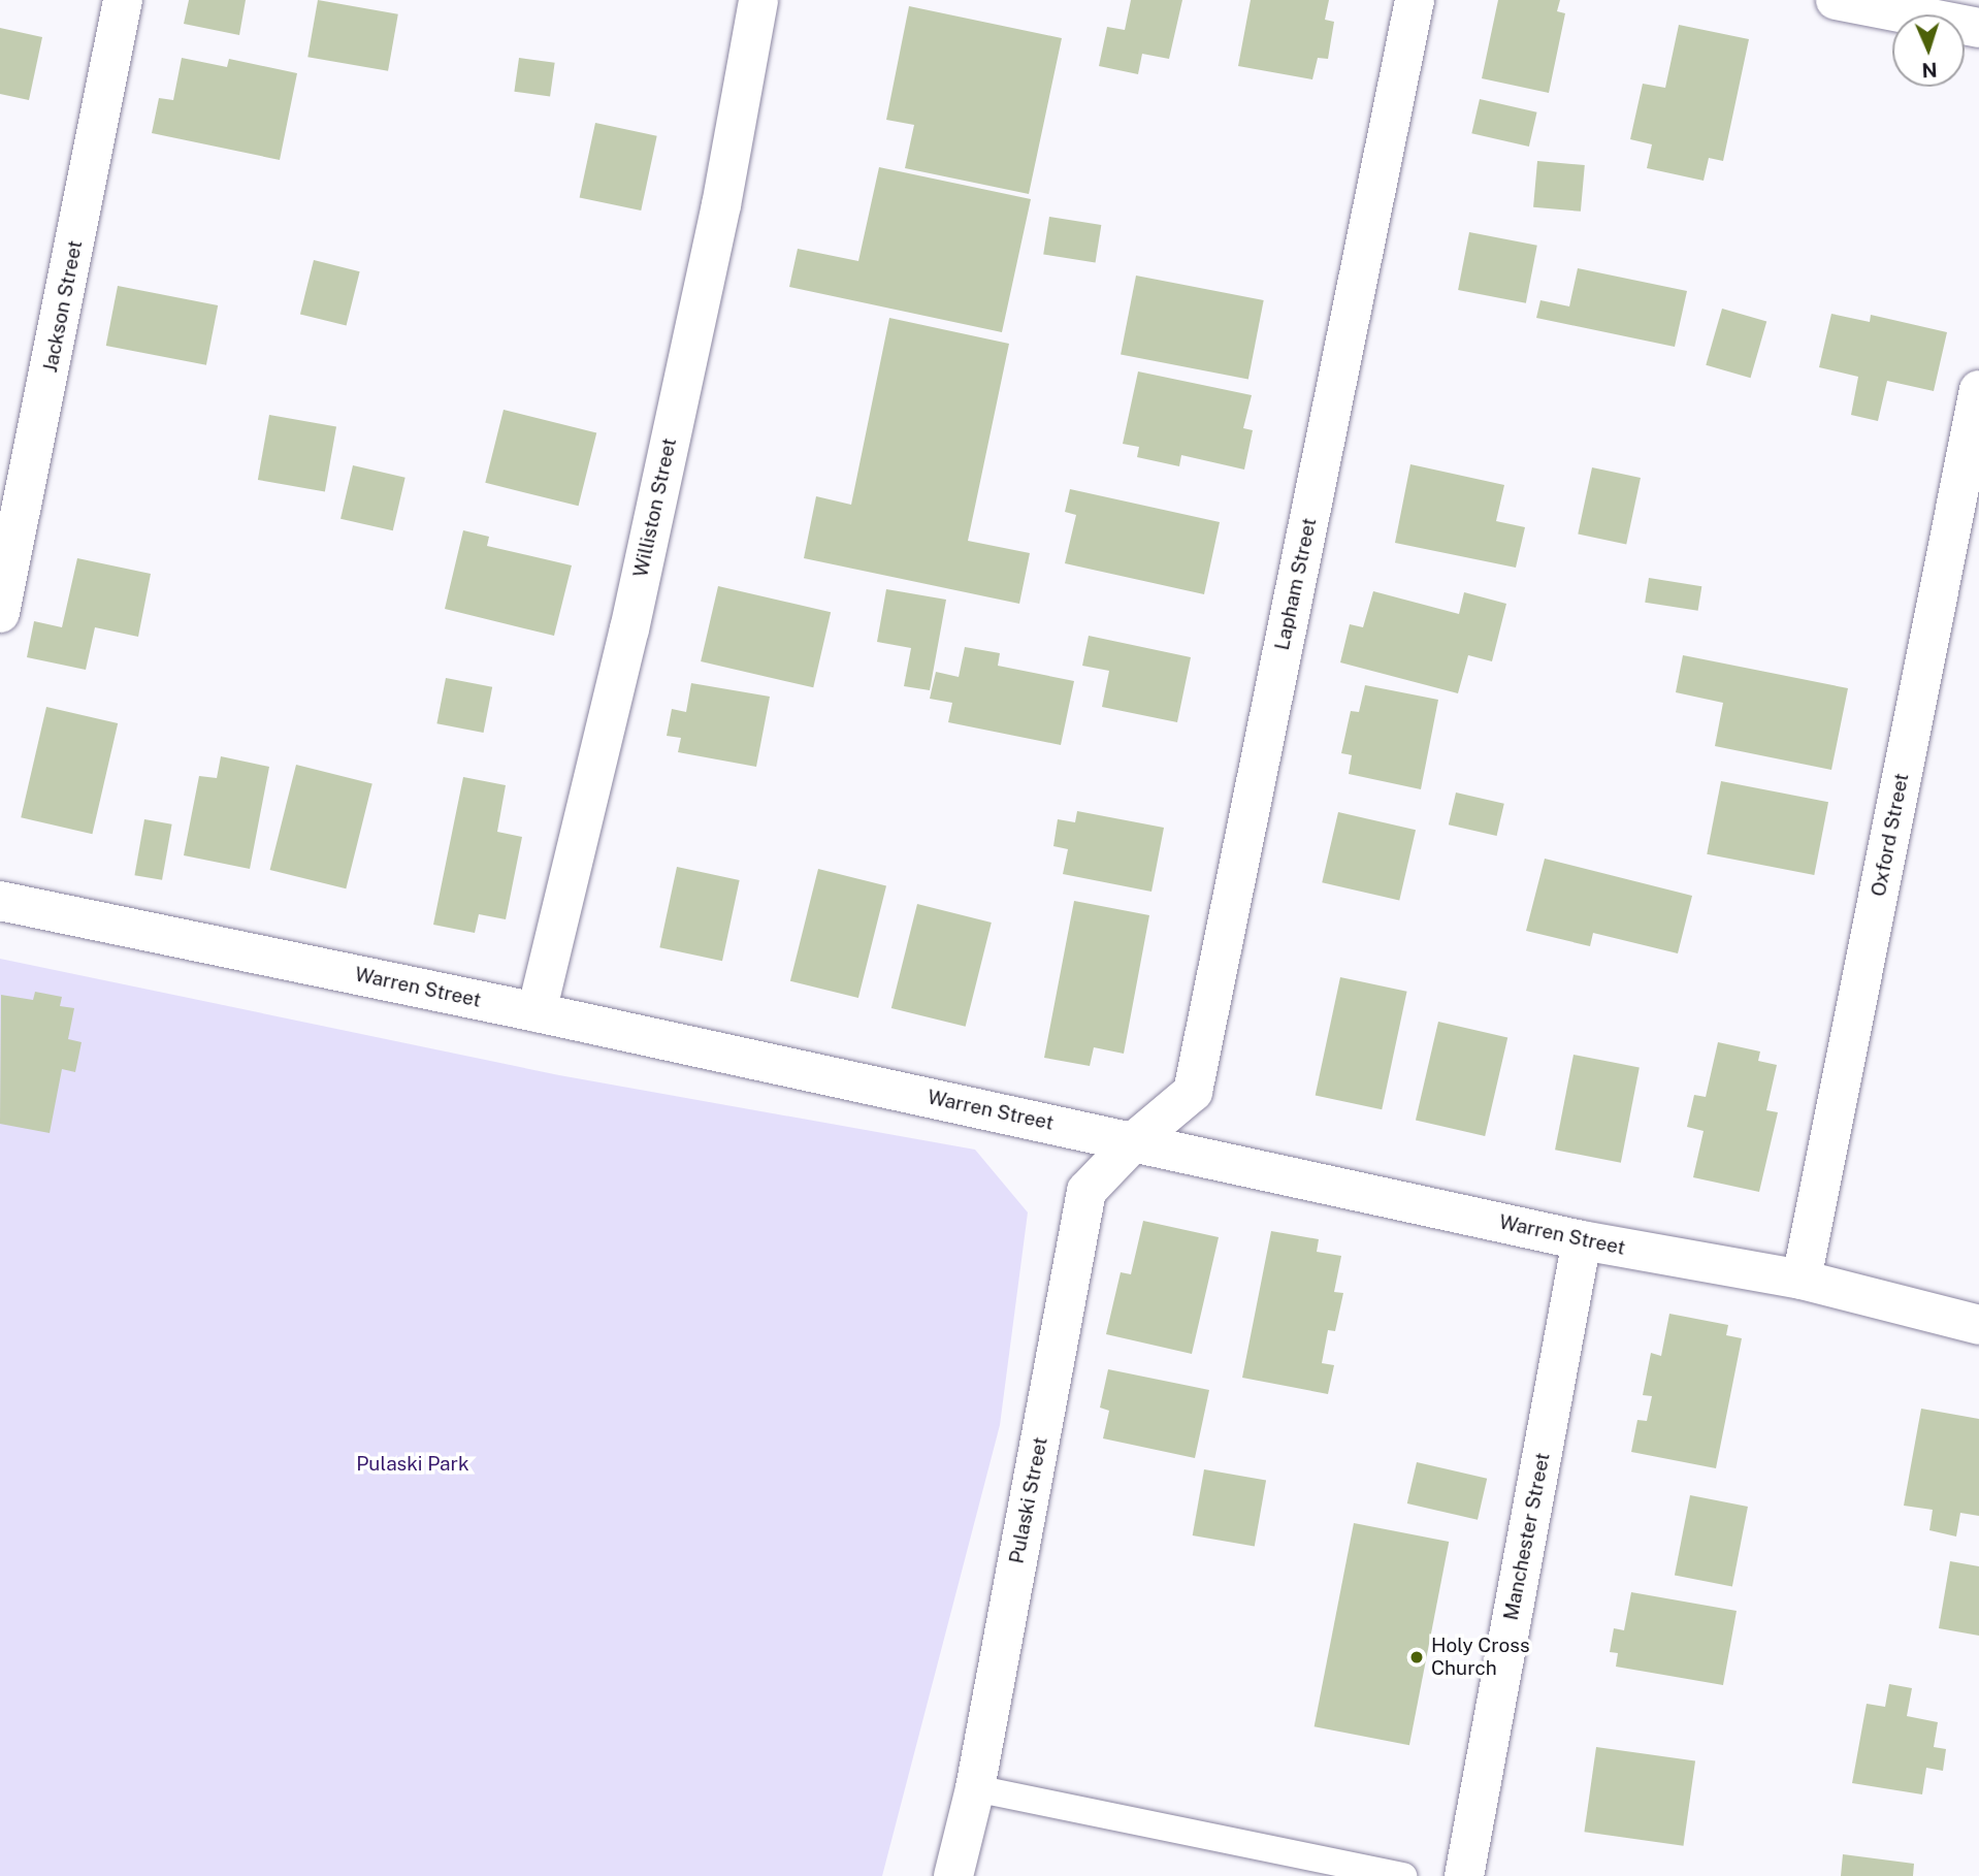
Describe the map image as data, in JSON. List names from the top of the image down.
{
  "streets": {
    "street": [
      "Jackson Street",
      "Williston Street",
      "Lapham Street",
      "Oxford Street",
      "Warren Street",
      "Pulaski Street",
      "Manchester Street"
    ]
  },
  "crossings": [
    ["Williston Street", "Warren Street"],
    ["Lapham Street", "Warren Street"],
    ["Lapham Street", "Pulaski Street"],
    ["Oxford Street", "Warren Street"],
    ["Warren Street", "Pulaski Street"],
    ["Warren Street", "Manchester Street"]
  ],
  "parks": ["Pulaski Park"],
  "places": ["Holy Cross Church"],
  "north": "bottom"
}
